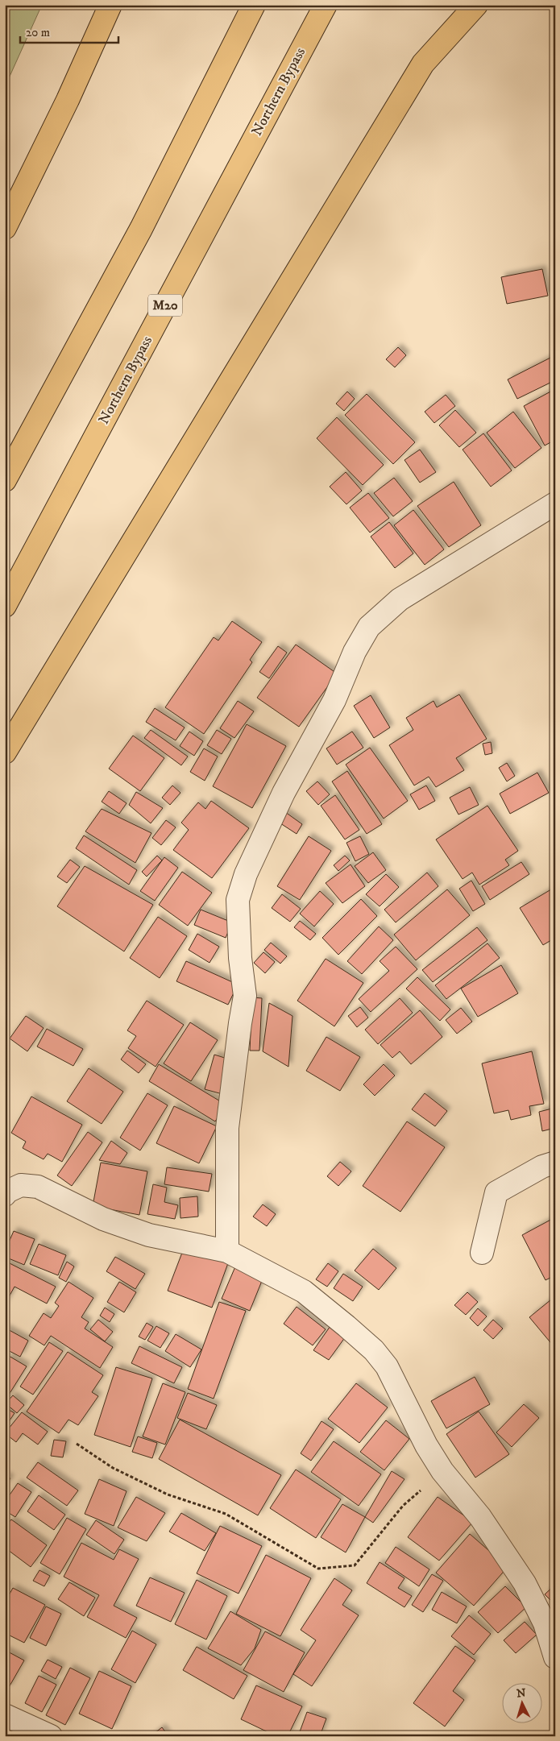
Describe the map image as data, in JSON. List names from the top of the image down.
{
  "streets": {
    "highway": ["Northern Bypass", "M20"]
  },
  "scale_bar": "20 m",
  "north": "top"
}
